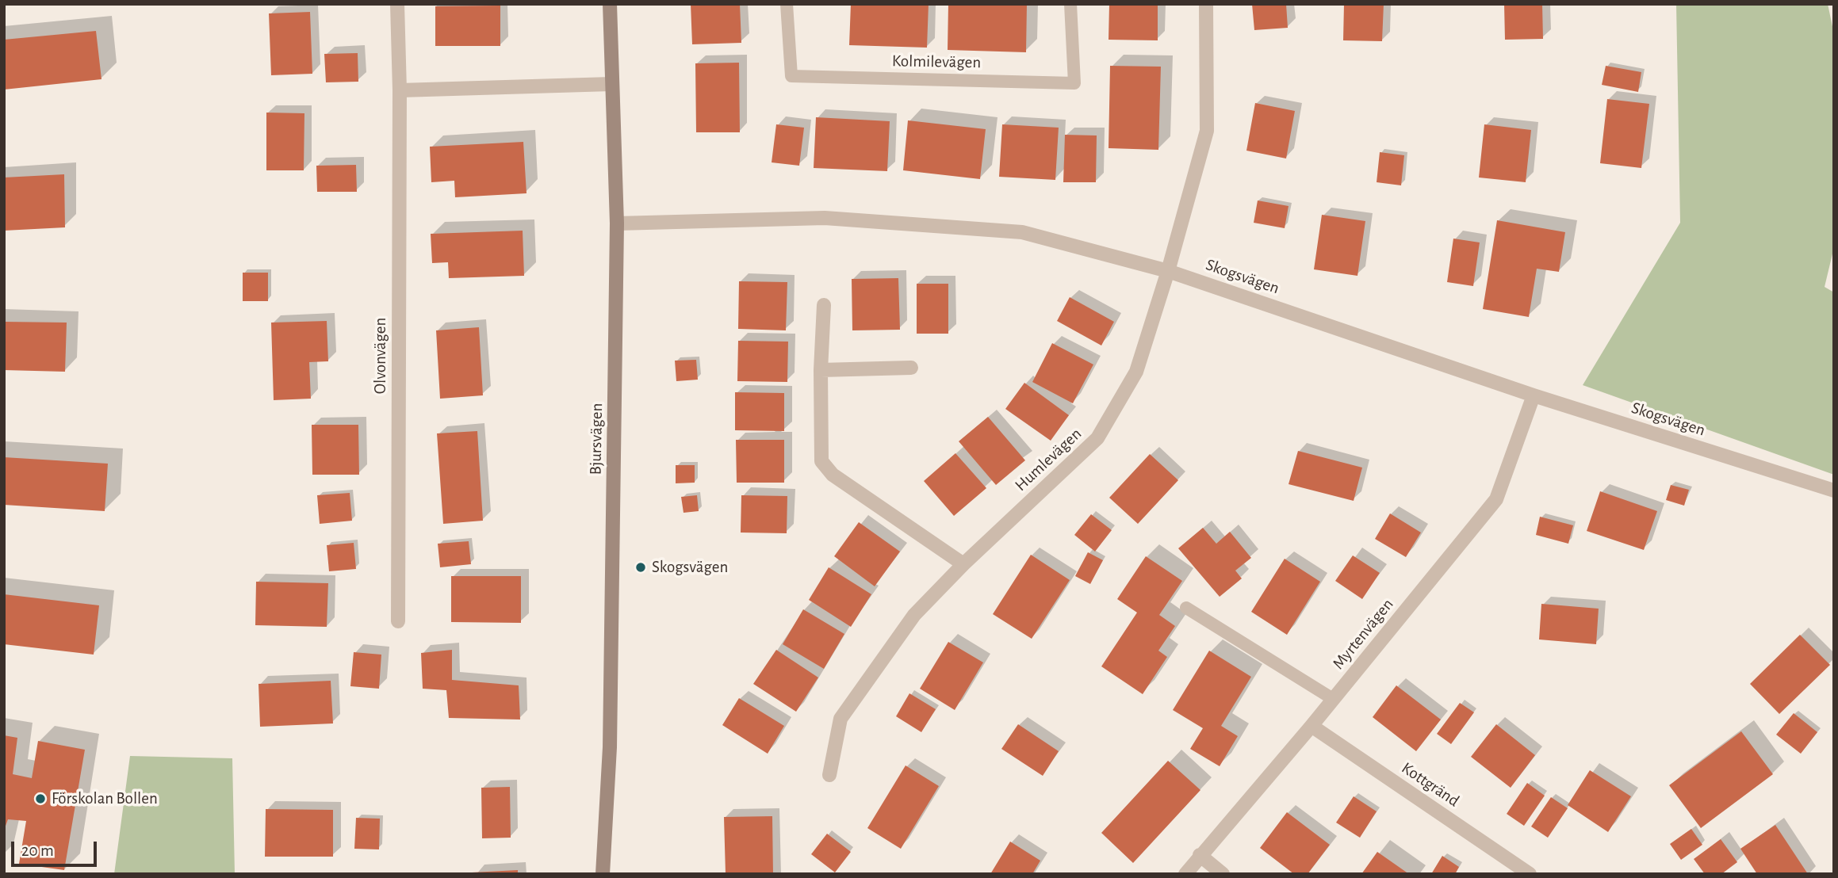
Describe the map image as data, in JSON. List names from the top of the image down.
{
  "streets": {
    "street": [
      "Skogsvägen",
      "Olvonvägen",
      "Bjursvägen",
      "Humlevägen",
      "Myrtenvägen",
      "Kottgränd"
    ],
    "lane": ["Kolmilevägen"]
  },
  "crossings": [
    ["Skogsvägen", "Bjursvägen"],
    ["Skogsvägen", "Humlevägen"],
    ["Skogsvägen", "Myrtenvägen"],
    ["Myrtenvägen", "Kottgränd"]
  ],
  "places": ["Skogsvägen", "Förskolan Bollen"],
  "scale_bar": "20 m"
}
